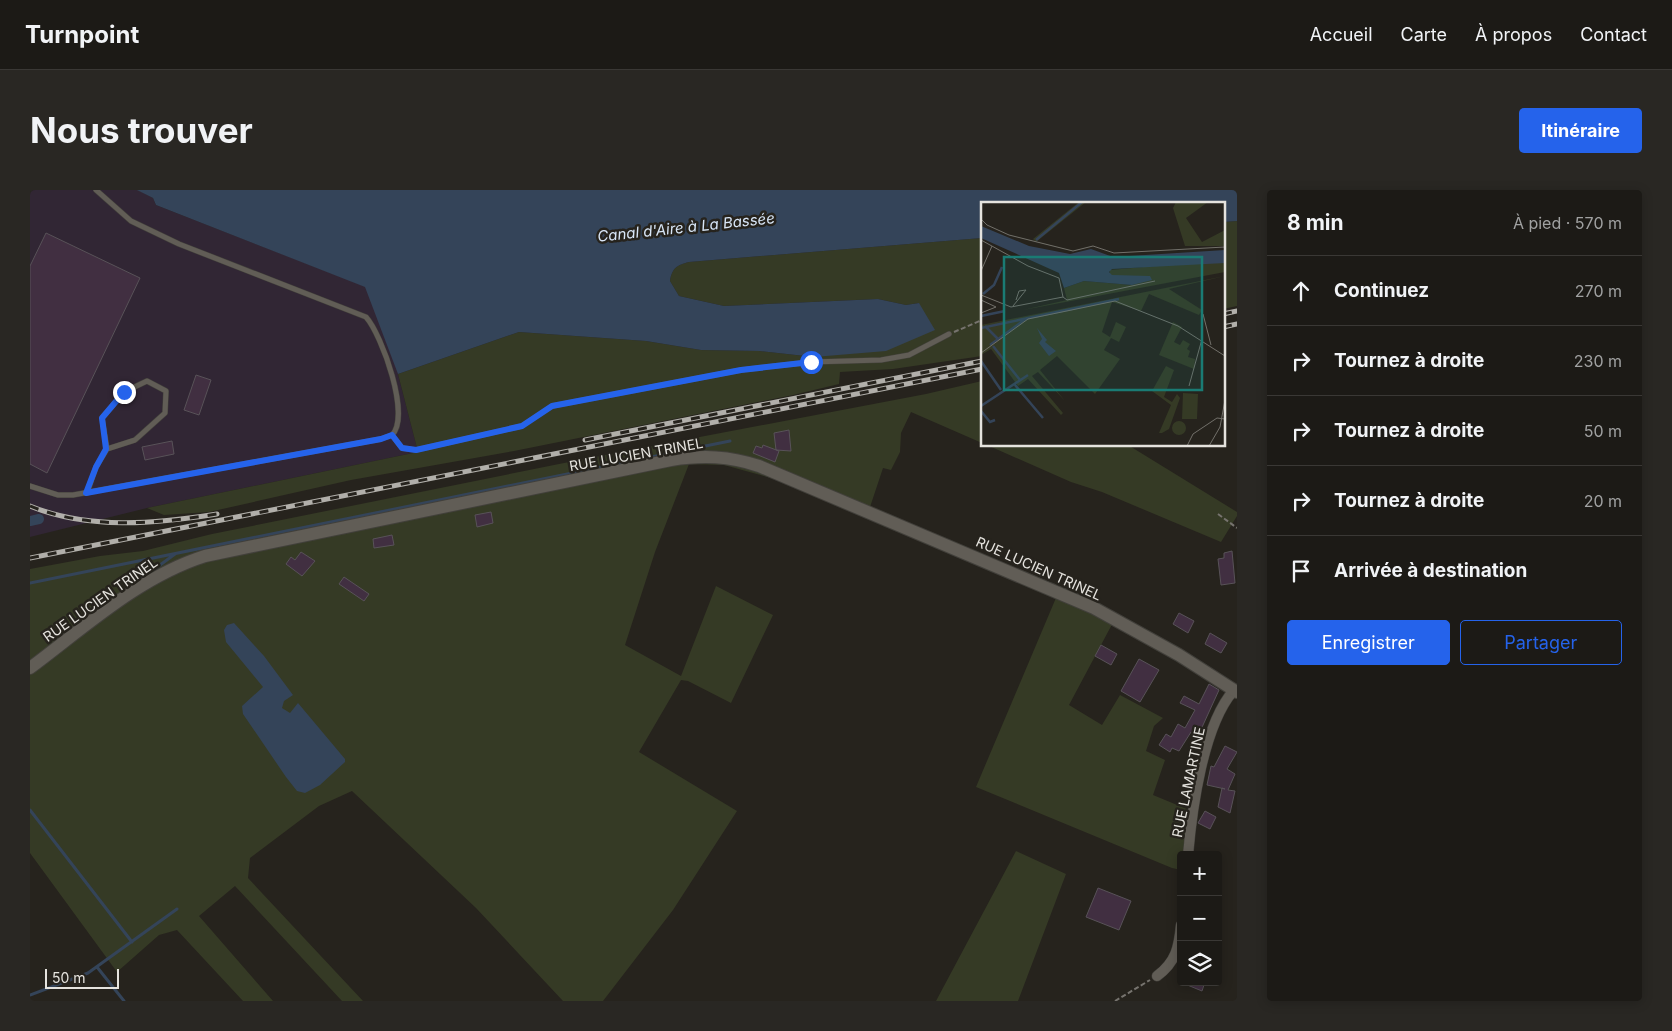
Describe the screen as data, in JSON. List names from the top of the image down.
{
  "streets": {
    "street": ["RUE LUCIEN TRINEL", "RUE LAMARTINE"]
  },
  "crossings": [
    ["RUE LUCIEN TRINEL", "RUE LAMARTINE"]
  ],
  "water": ["Canal d'Aire à La Bassée"],
  "scale_bar": "50 m",
  "page": {
    "header": "Turnpoint",
    "nav": [
      "Accueil",
      "Carte",
      "À propos",
      "Contact"
    ],
    "buttons": [
      "Itinéraire",
      ["Enregistrer", "Partager"]
    ],
    "title": "Nous trouver",
    "heading": ["8 min", "À pied · 570 m"],
    "list": [
      ["Continuez", "270 m"],
      ["Tournez à droite", "230 m"],
      ["Tournez à droite", "50 m"],
      ["Tournez à droite", "20 m"],
      "Arrivée à destination"
    ],
    "map_buttons": ["+", "−"],
    "scale": "50 m"
  }
}
